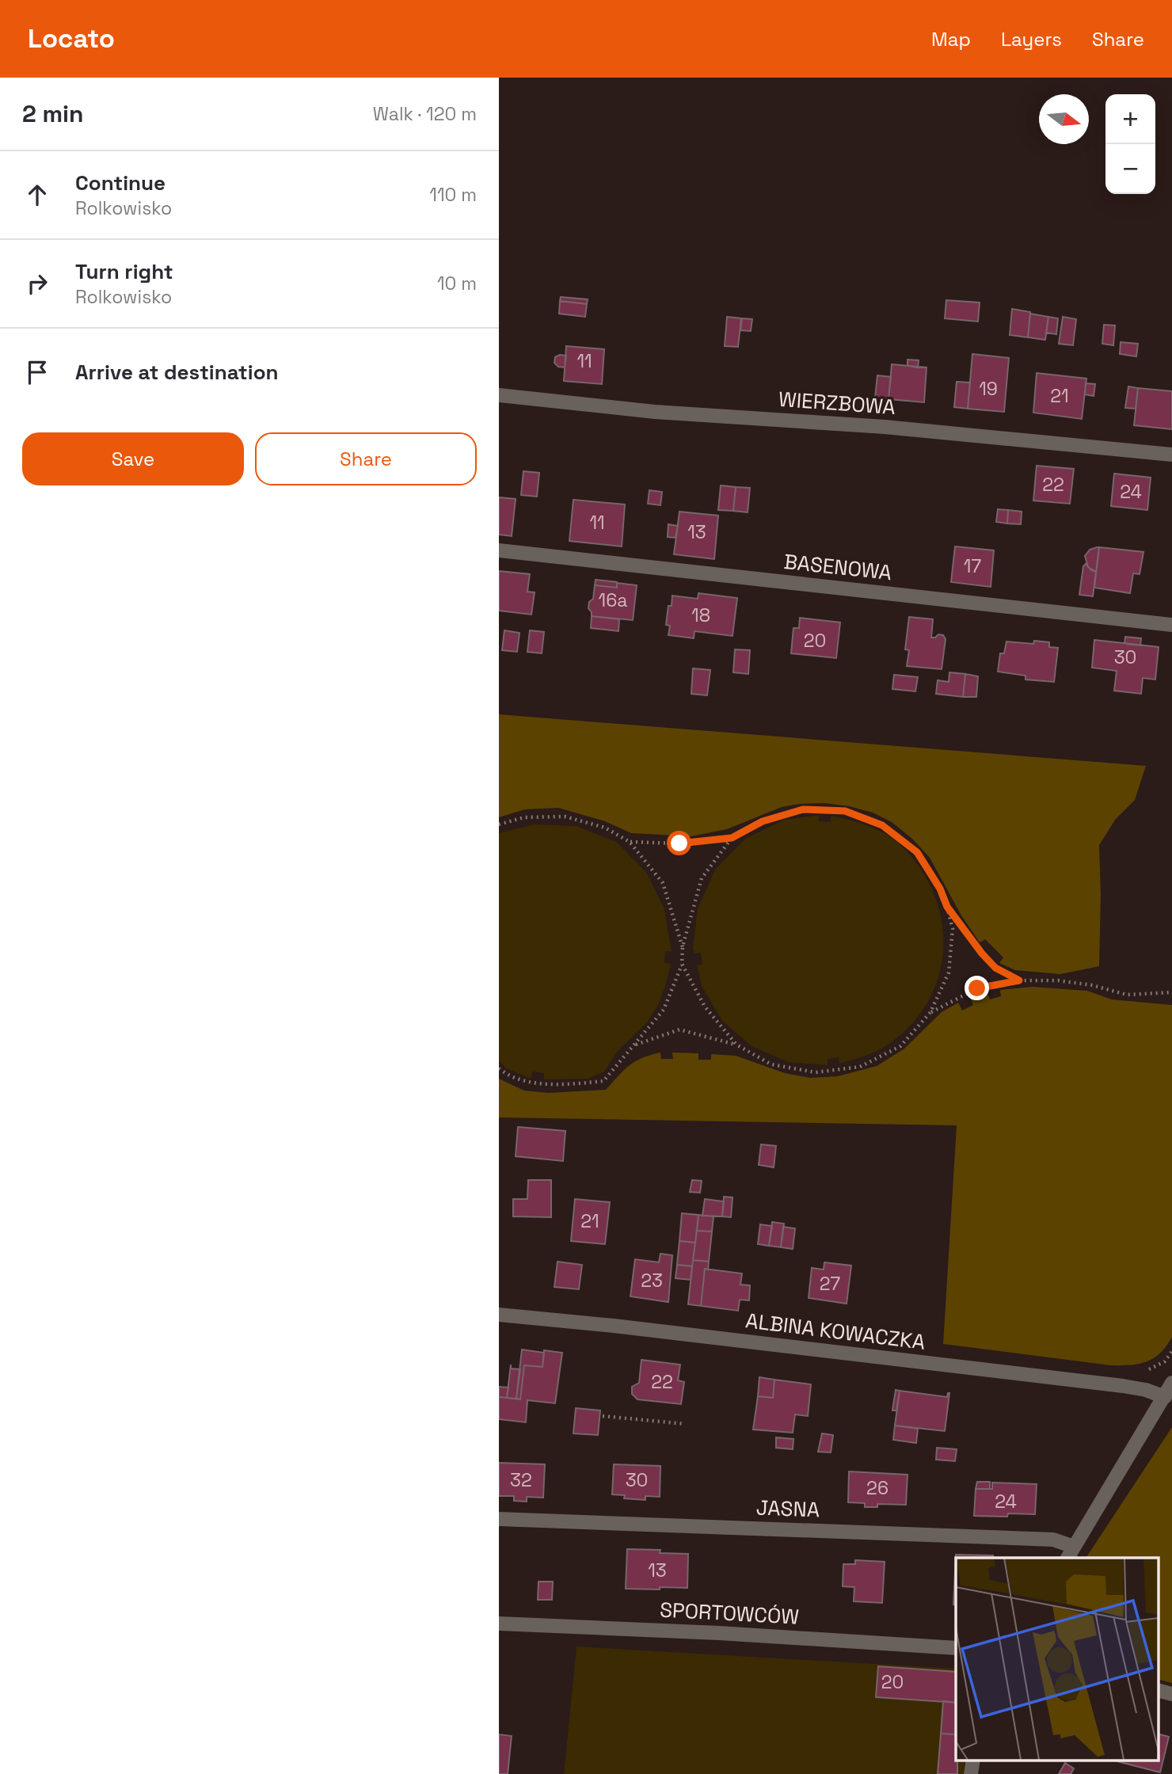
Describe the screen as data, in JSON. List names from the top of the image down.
{
  "streets": {
    "street": [
      "WIERZBOWA",
      "BASENOWA",
      "ALBINA KOWACZKA",
      "JASNA",
      "SPORTOWCÓW"
    ]
  },
  "crossings": [
    ["ALBINA KOWACZKA", "JASNA"]
  ],
  "house_numbers": [
    "11",
    "19",
    "21",
    "22",
    "24",
    "11",
    "13",
    "17",
    "16a",
    "18",
    "20",
    "30",
    "21",
    "23",
    "27",
    "22",
    "32",
    "30",
    "26",
    "24",
    "13",
    "20"
  ],
  "north": "right",
  "page": {
    "header": "Locato",
    "nav": ["Map", "Layers", "Share"],
    "heading": ["2 min", "Walk · 120 m"],
    "map_buttons": ["+", "−"],
    "list": [
      ["Continue", "Rolkowisko", "110 m"],
      ["Turn right", "Rolkowisko", "10 m"],
      "Arrive at destination"
    ],
    "buttons": ["Save", "Share"]
  }
}
